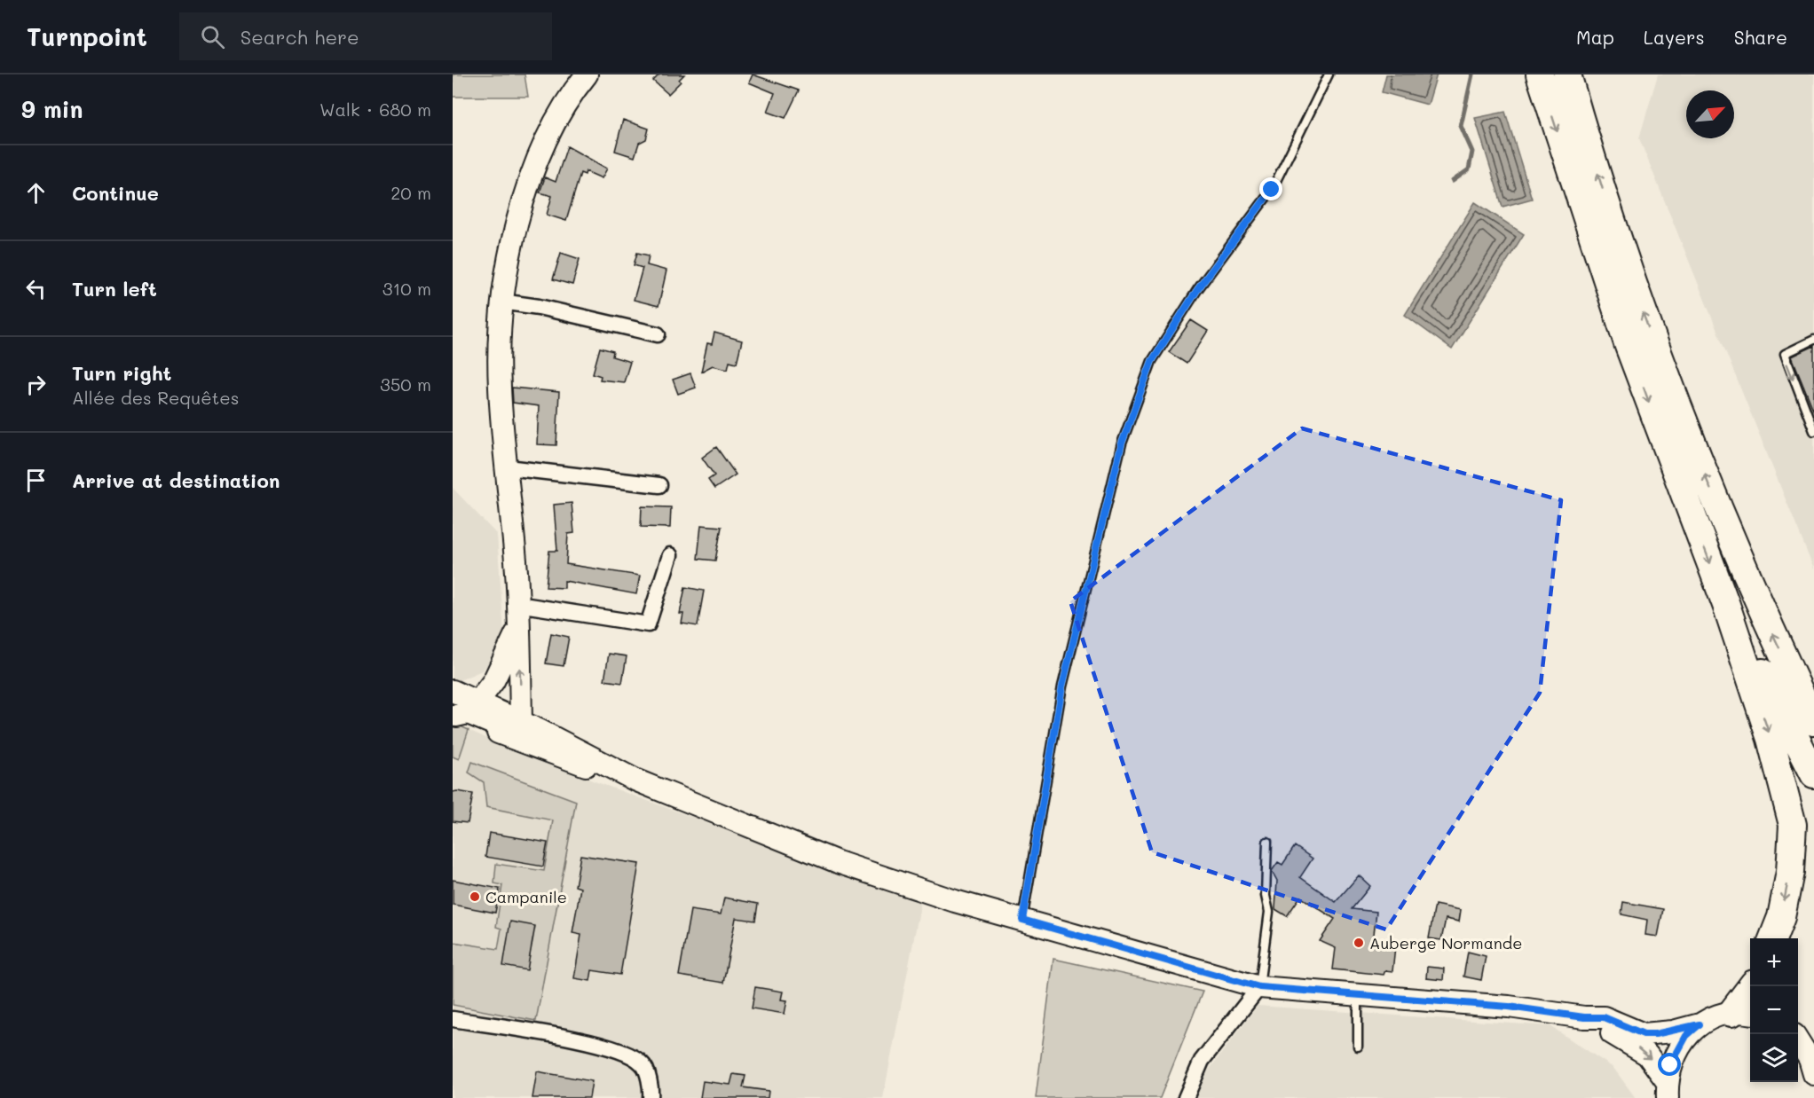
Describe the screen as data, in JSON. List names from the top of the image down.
{
  "places": ["Campanile", "Auberge Normande"],
  "north": "top right",
  "page": {
    "header": "Turnpoint",
    "search": "Search here",
    "nav": ["Map", "Layers", "Share"],
    "heading": ["9 min", "Walk · 680 m"],
    "list": [
      ["Continue", "20 m"],
      ["Turn left", "310 m"],
      ["Turn right", "Allée des Requêtes", "350 m"],
      "Arrive at destination"
    ],
    "map_buttons": ["+", "−"]
  }
}
